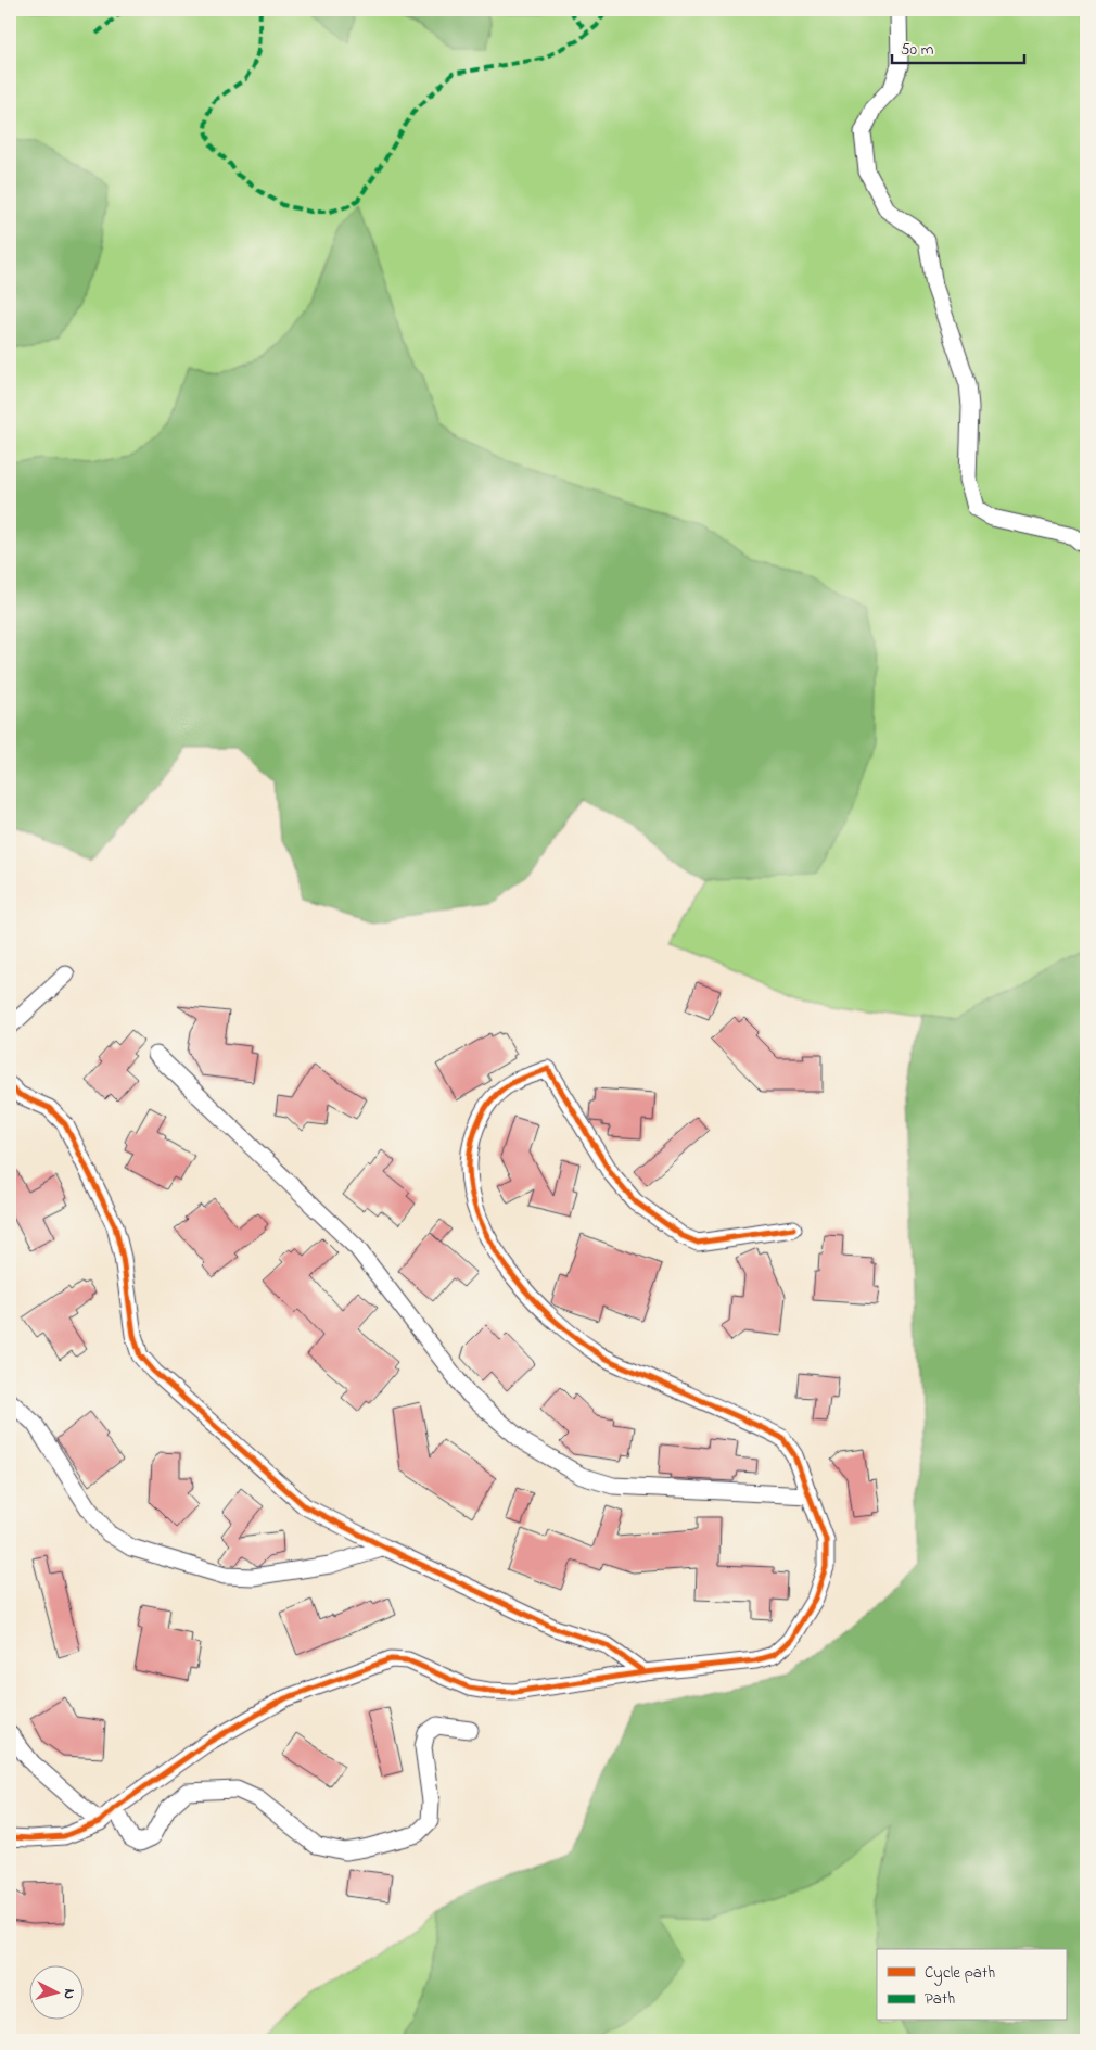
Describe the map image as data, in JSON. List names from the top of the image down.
{
  "legend": ["Cycle path", "Path"],
  "scale_bar": "50 m",
  "north": "right"
}
